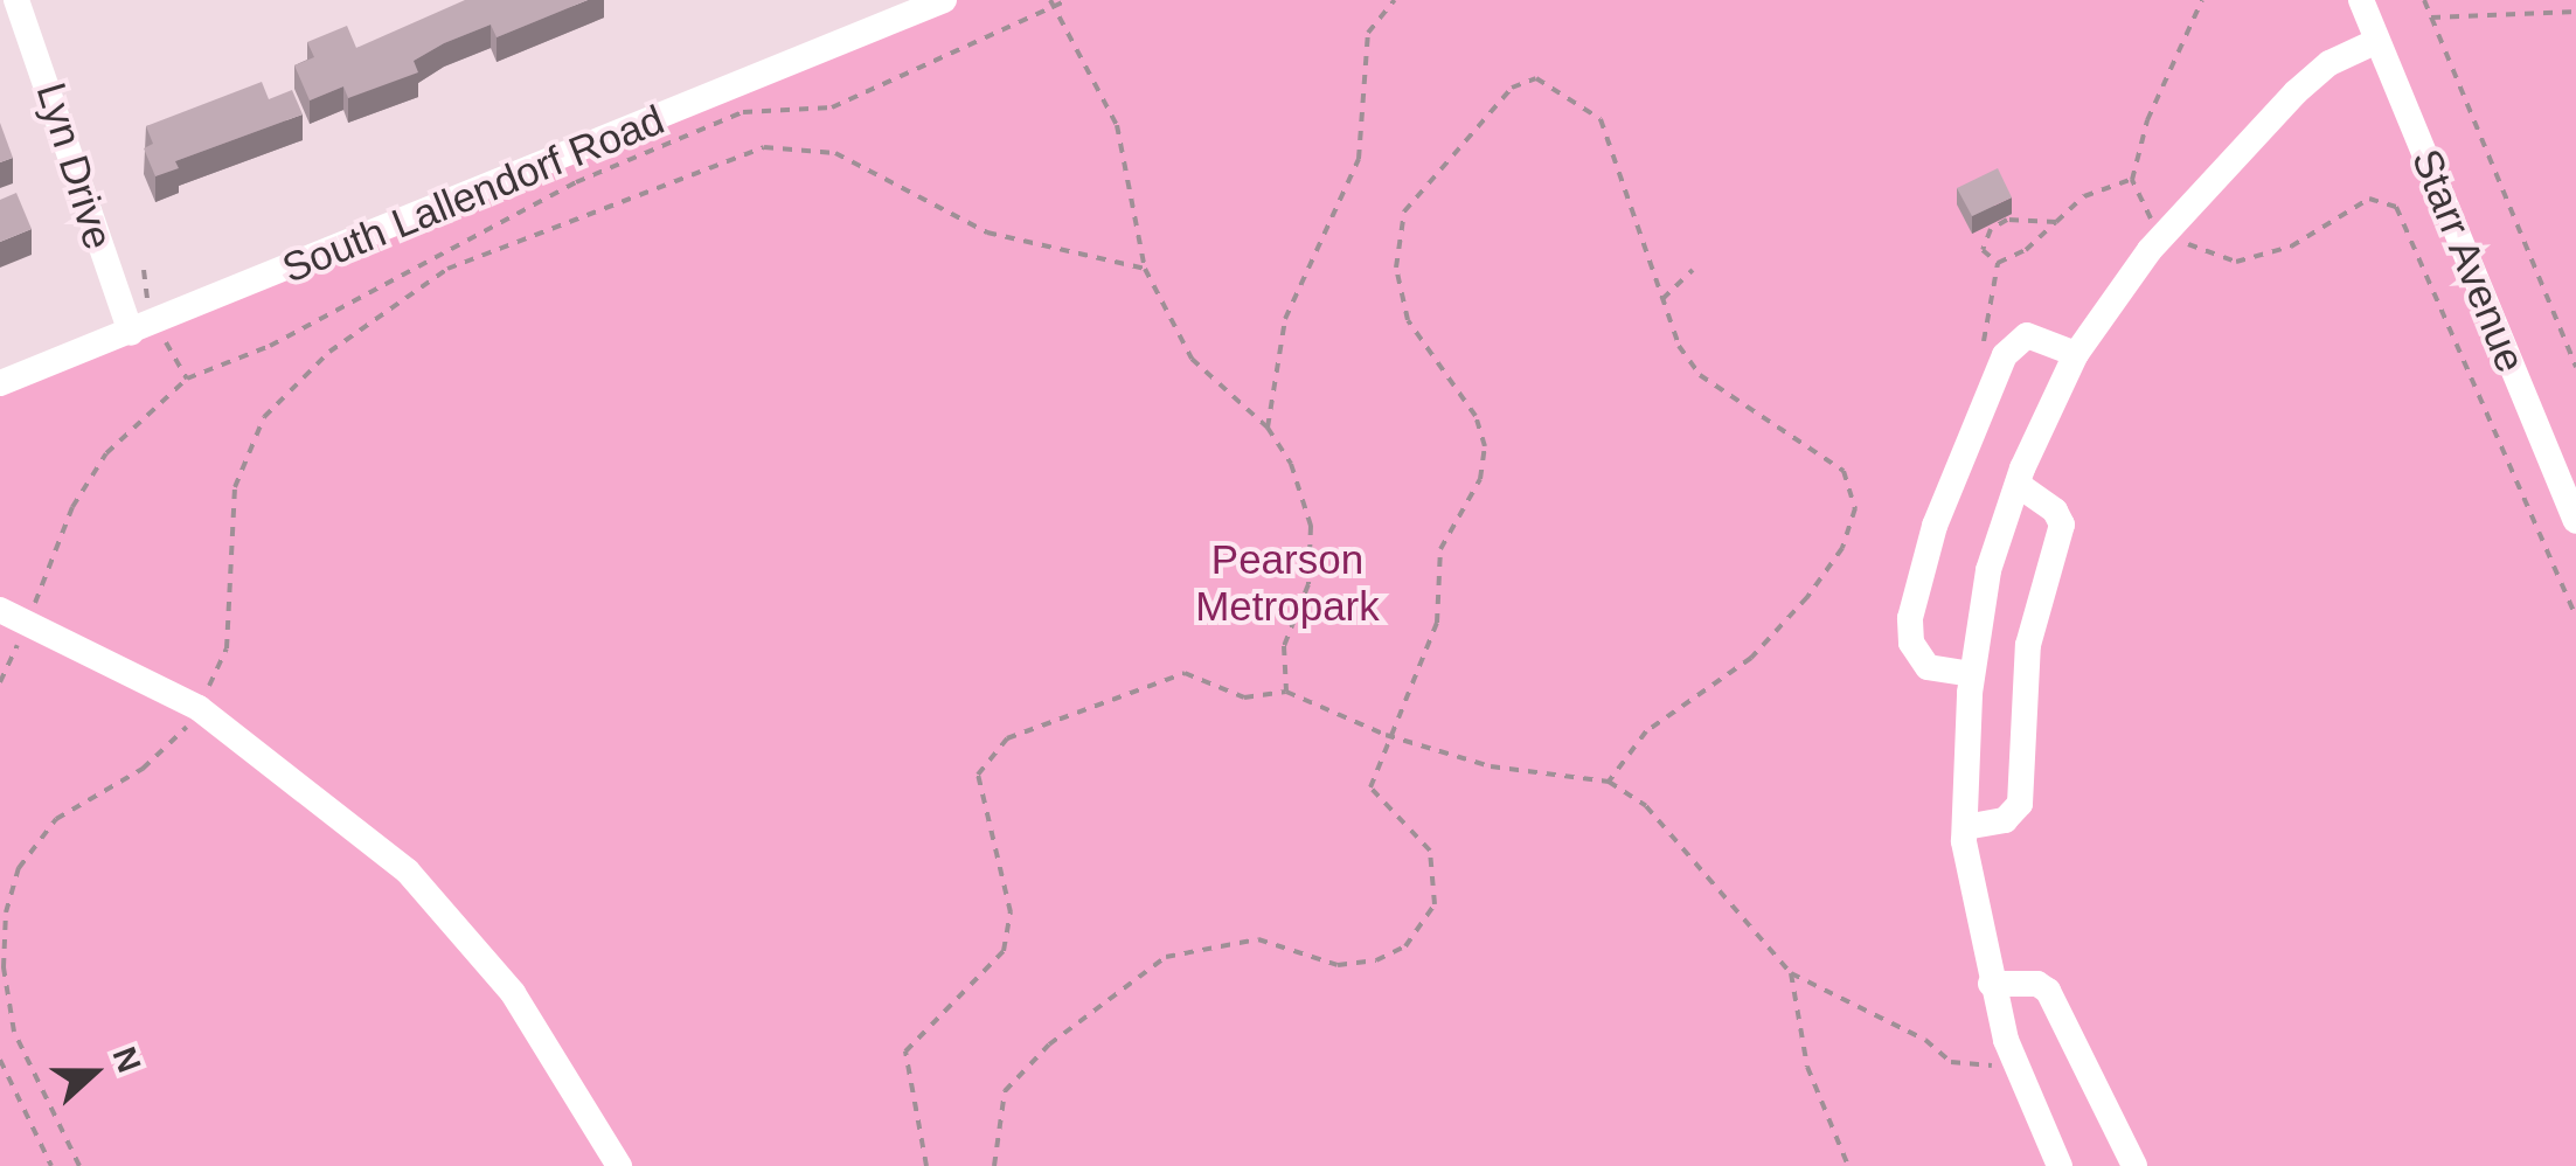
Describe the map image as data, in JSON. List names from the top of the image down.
{
  "streets": {
    "street": ["Lyn Drive", "South Lallendorf Road", "Starr Avenue"]
  },
  "crossings": [
    ["Lyn Drive", "South Lallendorf Road"]
  ],
  "parks": ["Pearson Metropark"],
  "north": "right"
}
